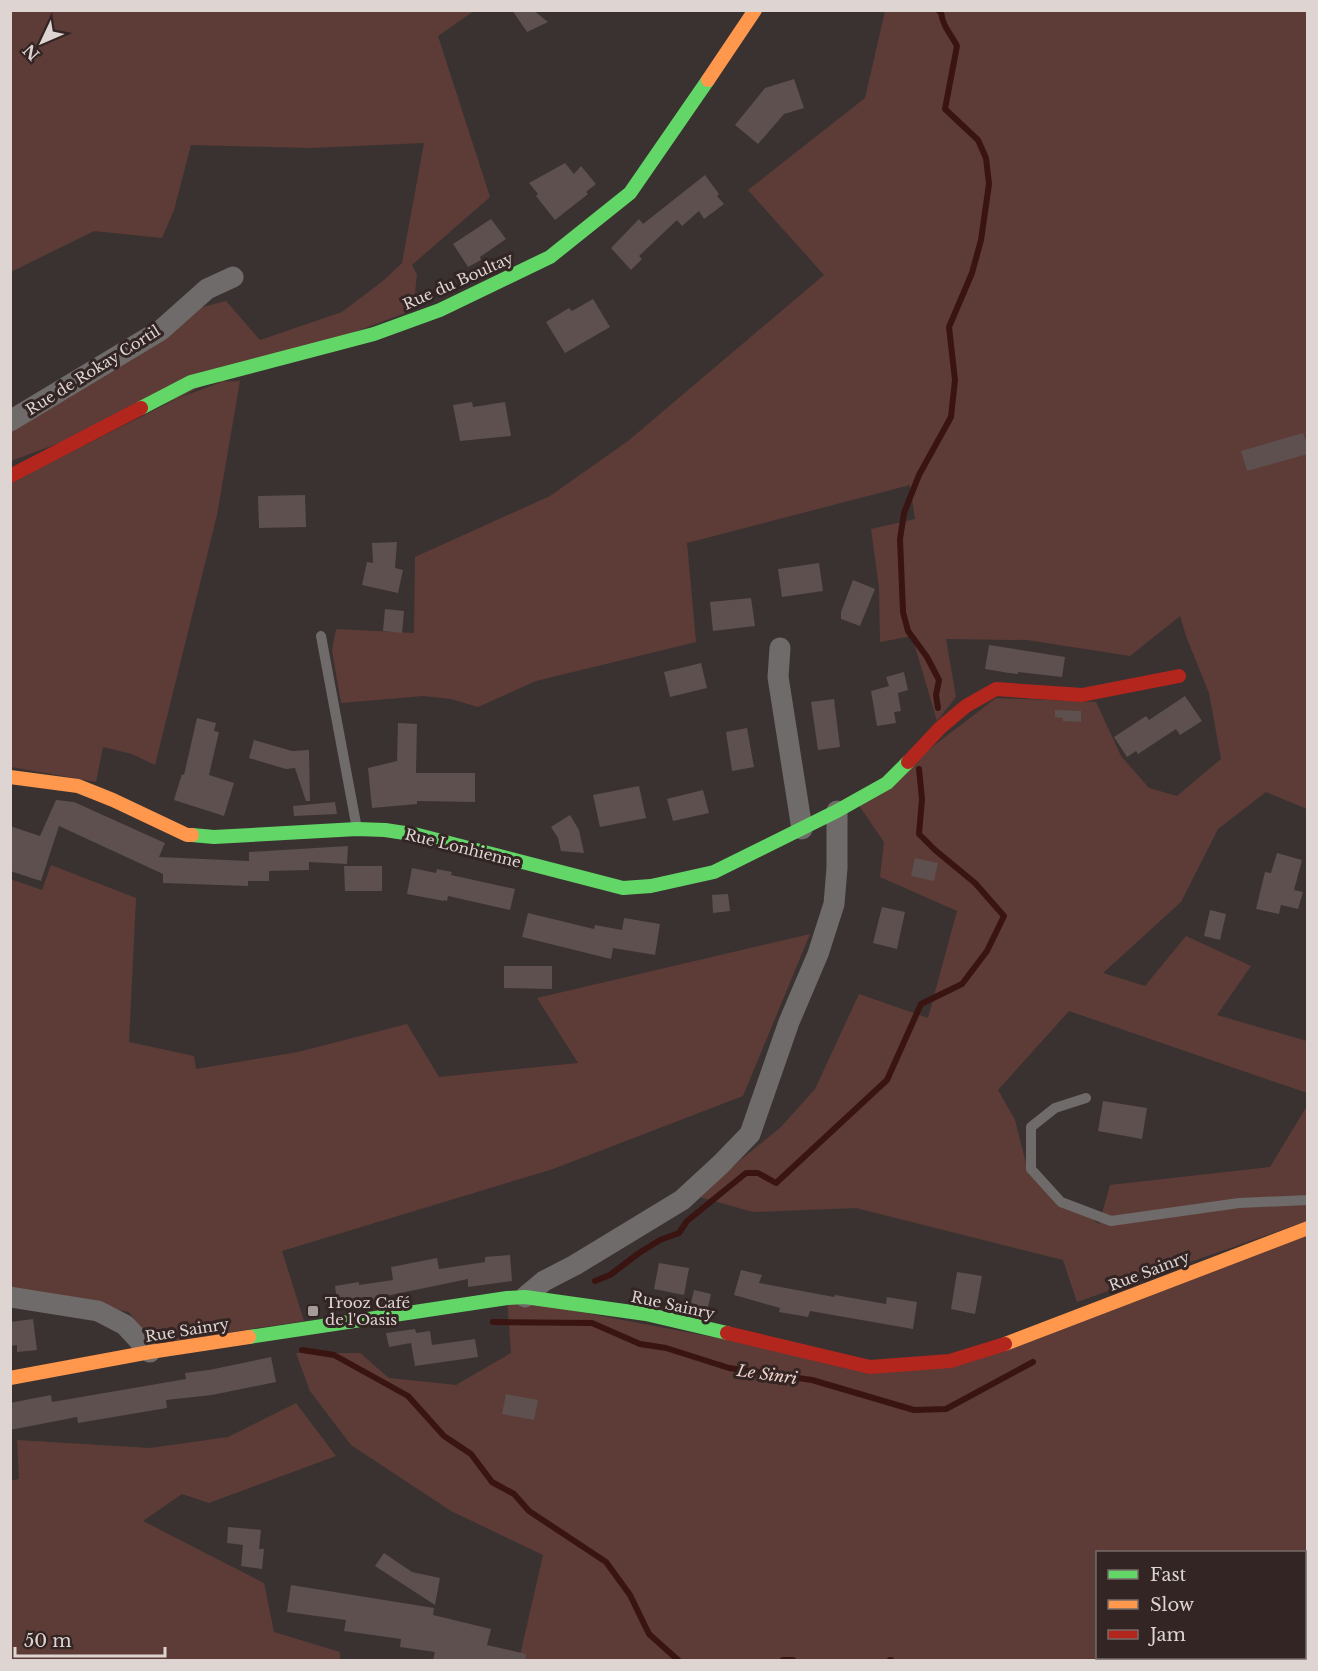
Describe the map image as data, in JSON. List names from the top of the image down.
{
  "streets": {
    "street": [
      "Rue du Boultay",
      "Rue de Rokay Cortil",
      "Rue Lonhienne",
      "Rue Sainry"
    ]
  },
  "water": ["Le Sinri"],
  "places": {
    "transit": ["Trooz Café de l'Oasis"]
  },
  "legend": ["Fast", "Slow", "Jam"],
  "scale_bar": "50 m",
  "north": "bottom left"
}
